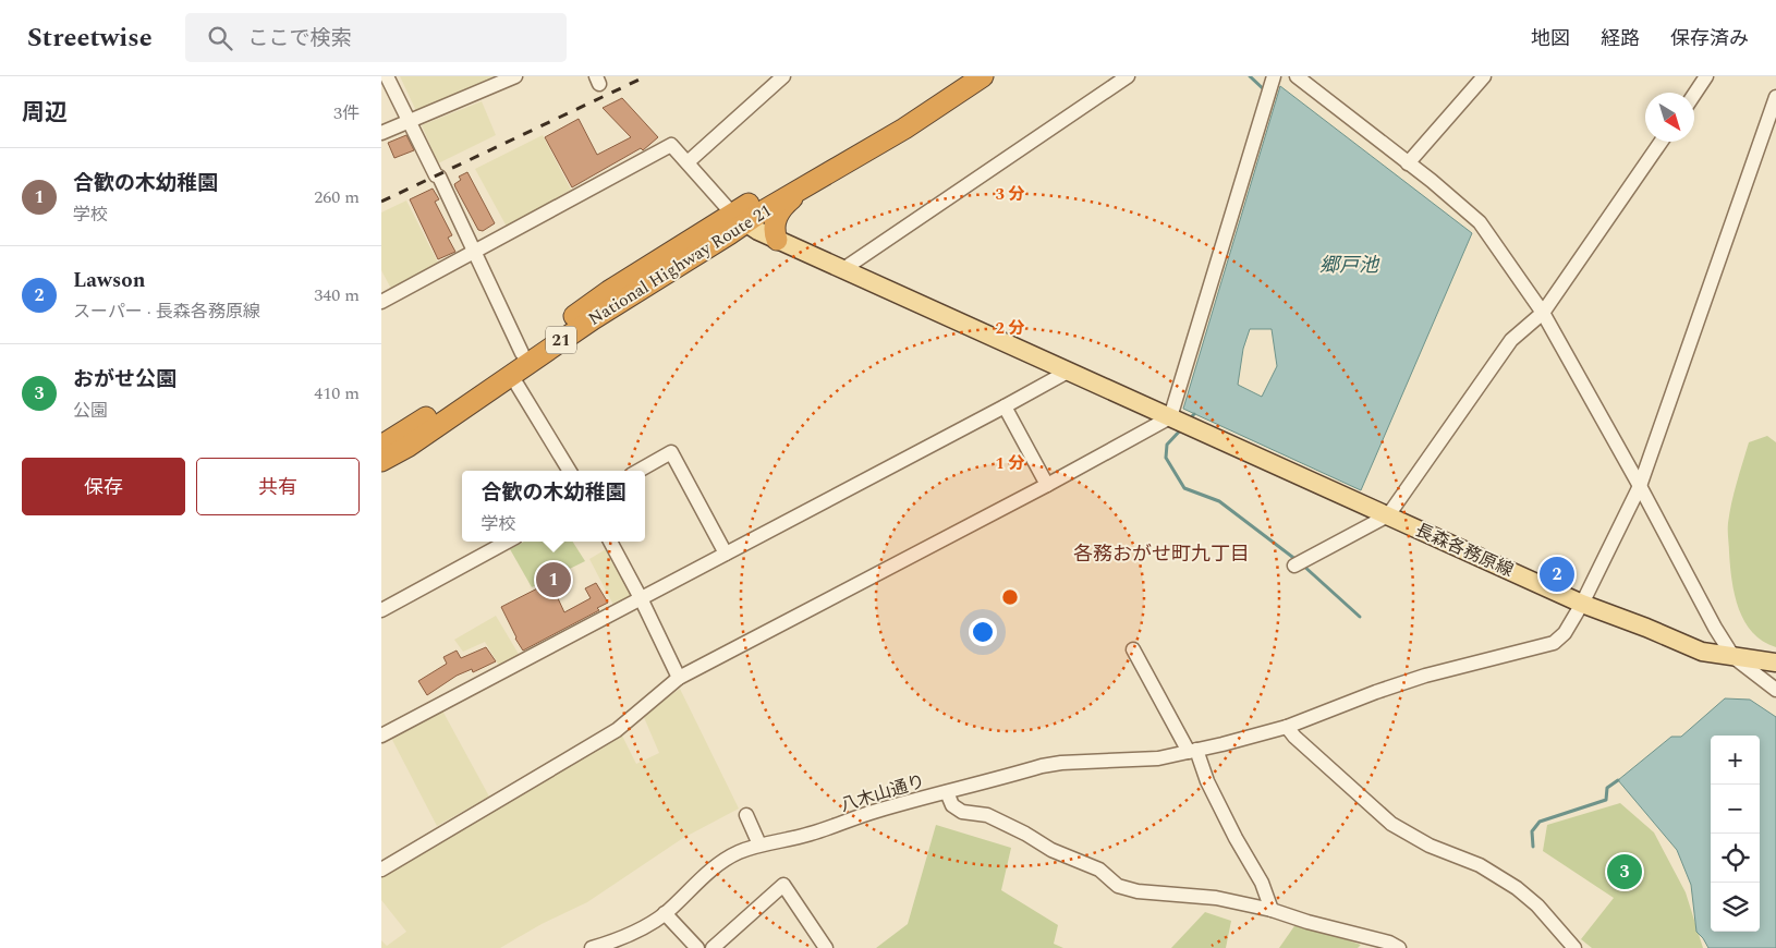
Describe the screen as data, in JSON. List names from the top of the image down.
{
  "streets": {
    "highway": ["National Highway Route 21", "21"],
    "main road": ["長森各務原線"],
    "street": ["八木山通り"]
  },
  "crossings": [
    ["National Highway Route 21", "長森各務原線"]
  ],
  "districts": ["各務おがせ町九丁目"],
  "water": ["郷戸池"],
  "north": "bottom right",
  "page": {
    "header": "Streetwise",
    "search": "ここで検索",
    "nav": ["地図", "経路", "保存済み"],
    "heading": ["周辺", "3件"],
    "list": [
      {
        "mark": "1",
        "name": "合歓の木幼稚園",
        "note": "学校",
        "value": "260 m"
      },
      {
        "mark": "2",
        "name": "Lawson",
        "note": "スーパー · 長森各務原線",
        "value": "340 m"
      },
      {
        "mark": "3",
        "name": "おがせ公園",
        "note": "公園",
        "value": "410 m"
      }
    ],
    "buttons": ["保存", "共有"],
    "popup": ["合歓の木幼稚園", "学校"],
    "pins": ["2", "1", "3"],
    "map_buttons": ["+", "−"]
  },
  "rings": ["3 分", "2 分", "1 分"]
}
